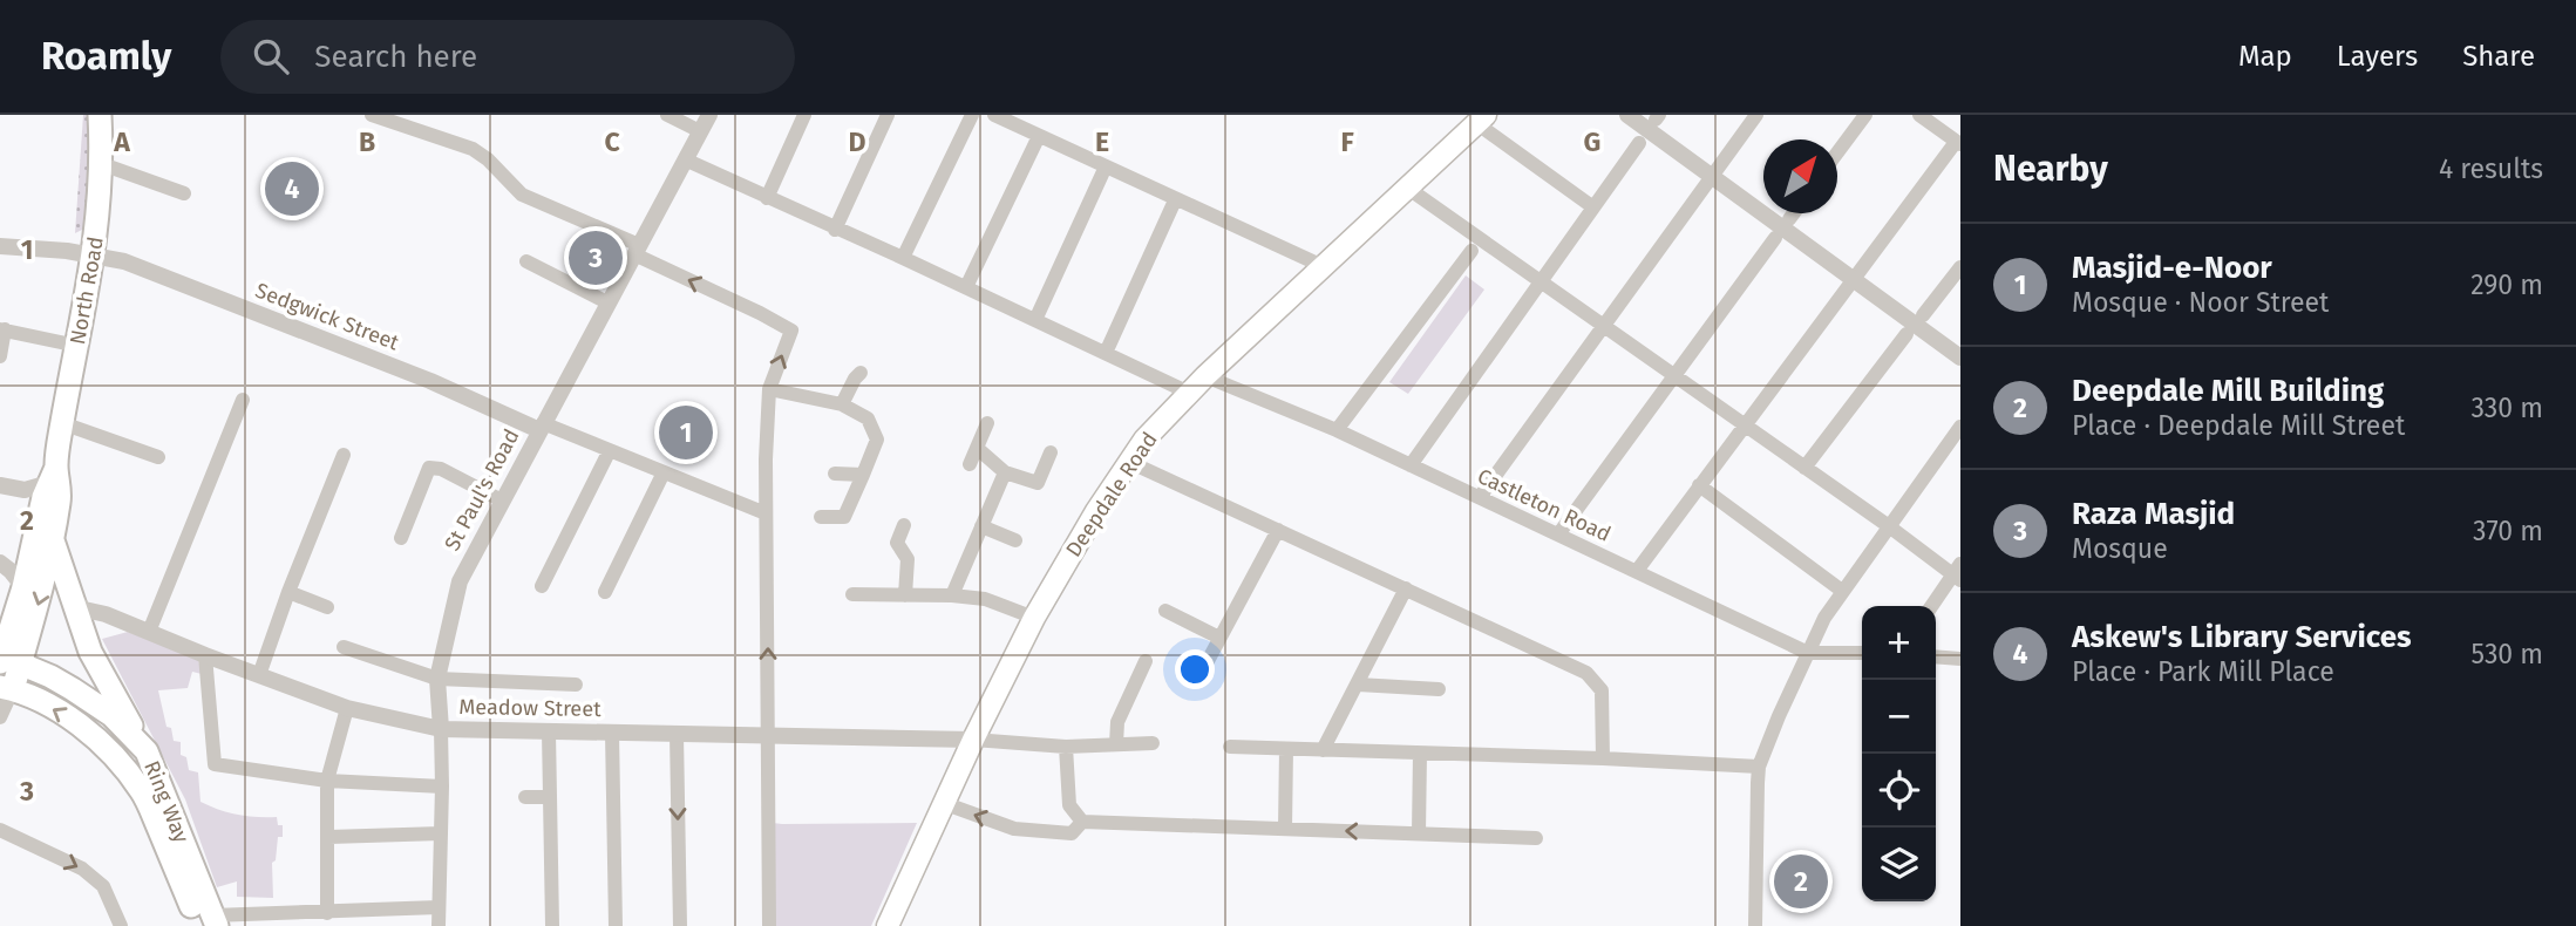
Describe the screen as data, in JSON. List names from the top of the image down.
{
  "streets": {
    "highway": ["North Road", "Ring Way"],
    "main road": ["Deepdale Road"],
    "street": [
      "Sedgwick Street",
      "St Paul's Road",
      "Castleton Road",
      "Meadow Street"
    ]
  },
  "crossings": [
    ["North Road", "Sedgwick Street"],
    ["North Road", "Ring Way"],
    ["Sedgwick Street", "St Paul's Road"],
    ["St Paul's Road", "Meadow Street"],
    ["Deepdale Road", "Castleton Road"],
    ["Deepdale Road", "Meadow Street"]
  ],
  "north": "top right",
  "page": {
    "header": "Roamly",
    "search": "Search here",
    "nav": ["Map", "Layers", "Share"],
    "heading": ["Nearby", "4 results"],
    "pins": [
      "4",
      "3",
      "1",
      "2"
    ],
    "list": [
      {
        "mark": "1",
        "name": "Masjid-e-Noor",
        "note": "Mosque · Noor Street",
        "value": "290 m"
      },
      {
        "mark": "2",
        "name": "Deepdale Mill Building",
        "note": "Place · Deepdale Mill Street",
        "value": "330 m"
      },
      {
        "mark": "3",
        "name": "Raza Masjid",
        "note": "Mosque",
        "value": "370 m"
      },
      {
        "mark": "4",
        "name": "Askew's Library Services",
        "note": "Place · Park Mill Place",
        "value": "530 m"
      }
    ],
    "map_buttons": ["+", "−"]
  },
  "grid": {
    "columns": [
      "A",
      "B",
      "C",
      "D",
      "E",
      "F",
      "G"
    ],
    "rows": ["1", "2", "3"]
  }
}
